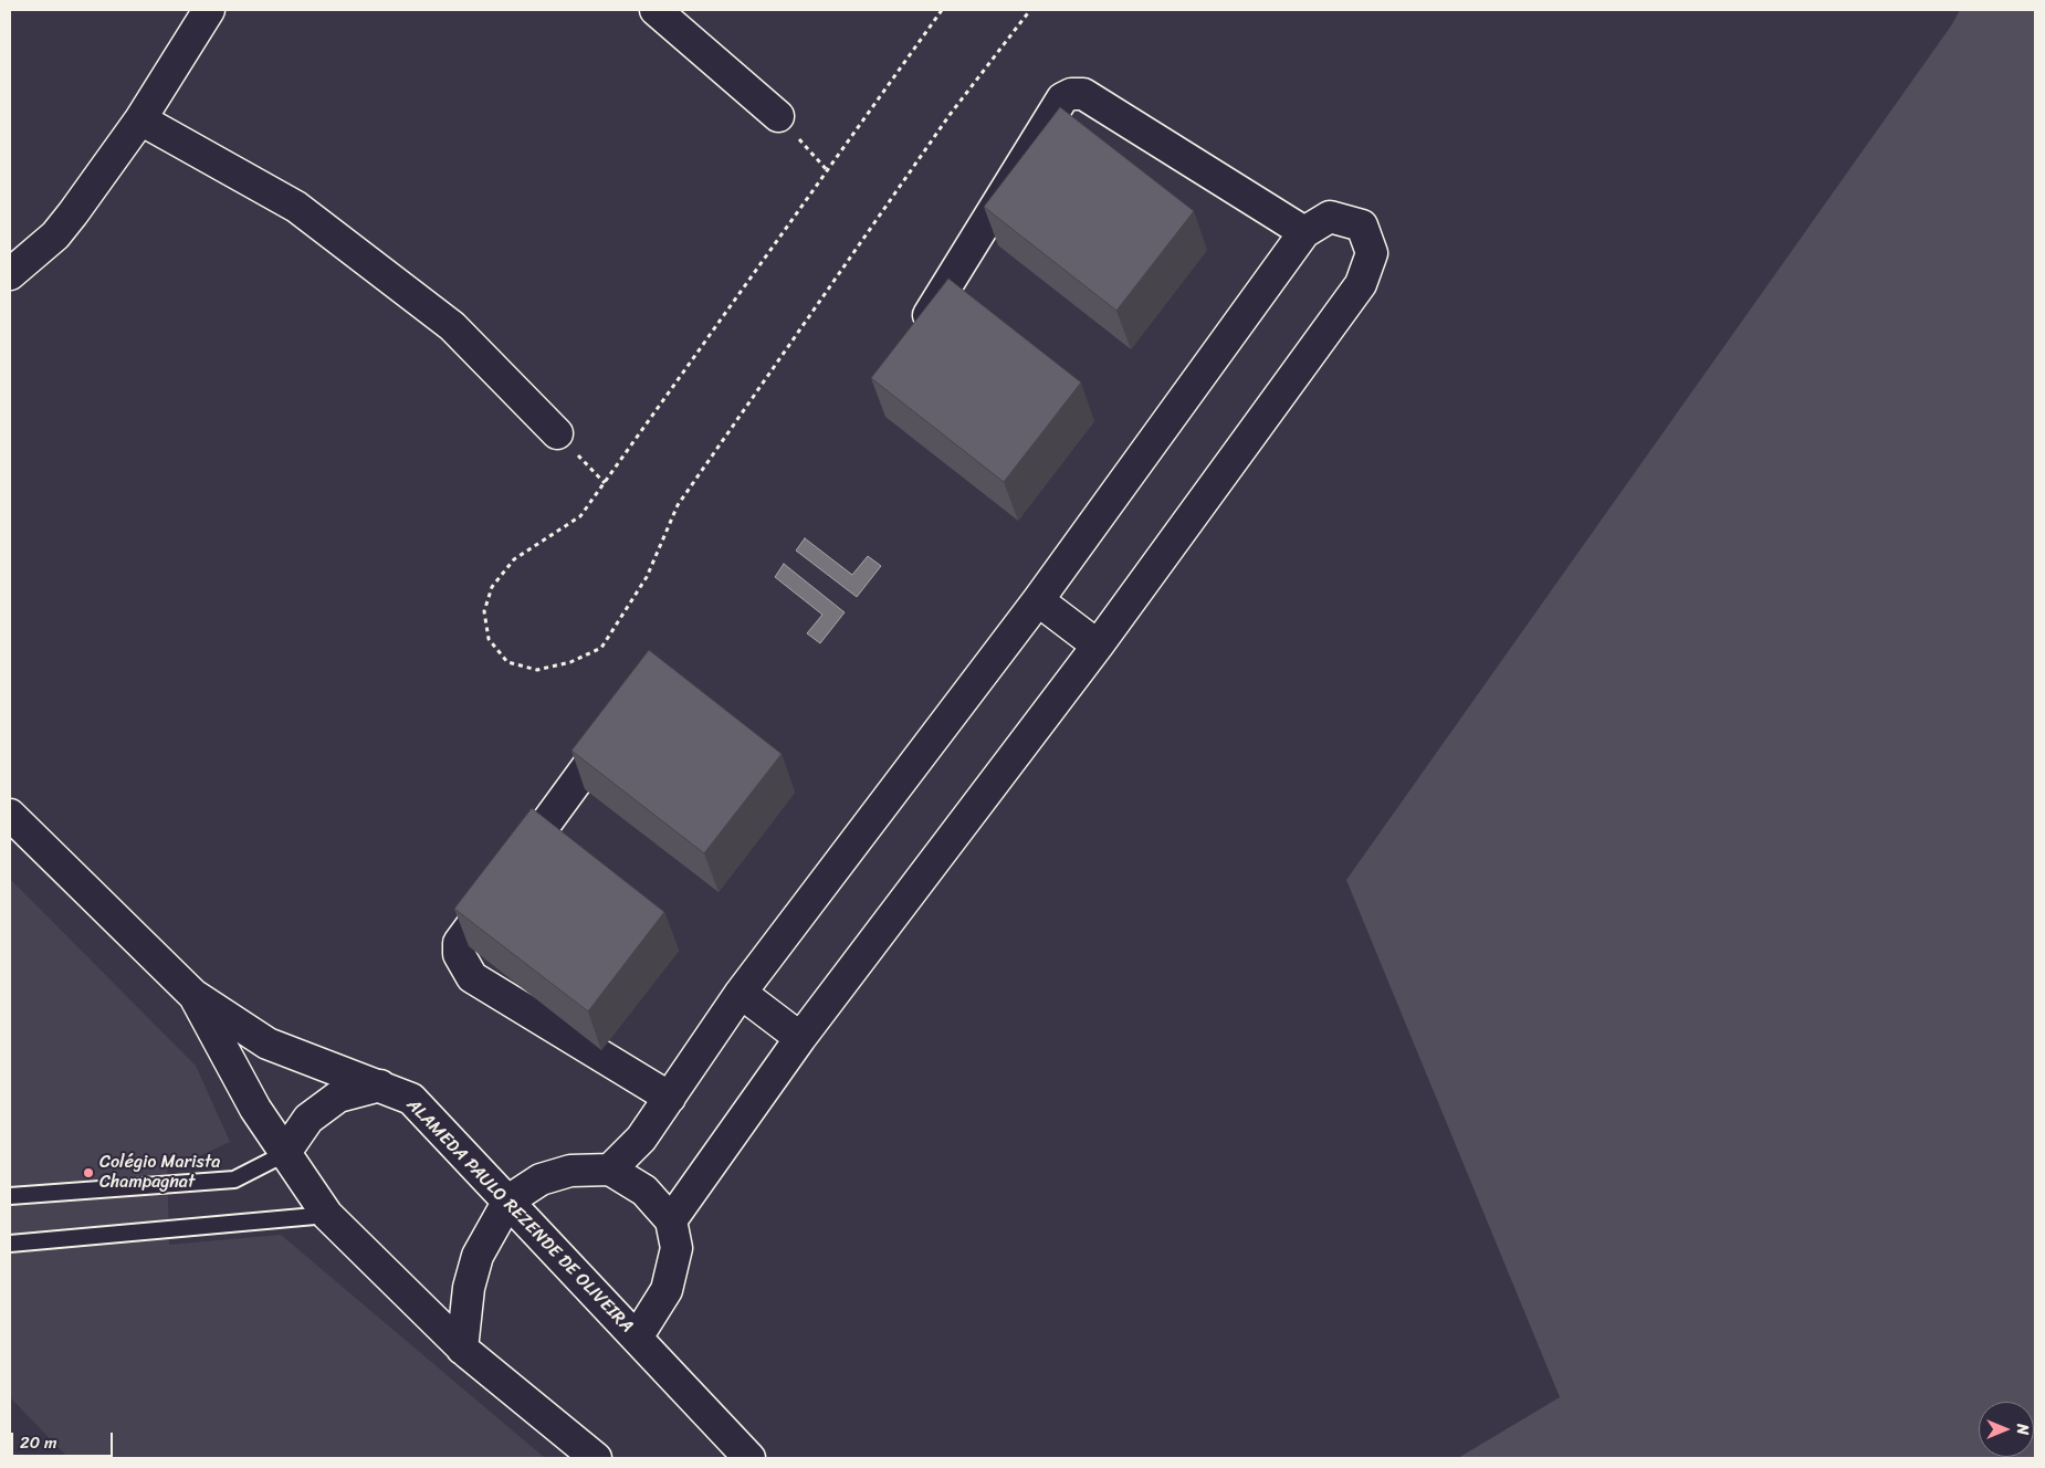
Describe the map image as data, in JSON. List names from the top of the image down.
{
  "streets": {
    "street": ["ALAMEDA PAULO REZENDE DE OLIVEIRA"]
  },
  "places": ["Colégio Marista Champagnat"],
  "scale_bar": "20 m",
  "north": "right"
}
